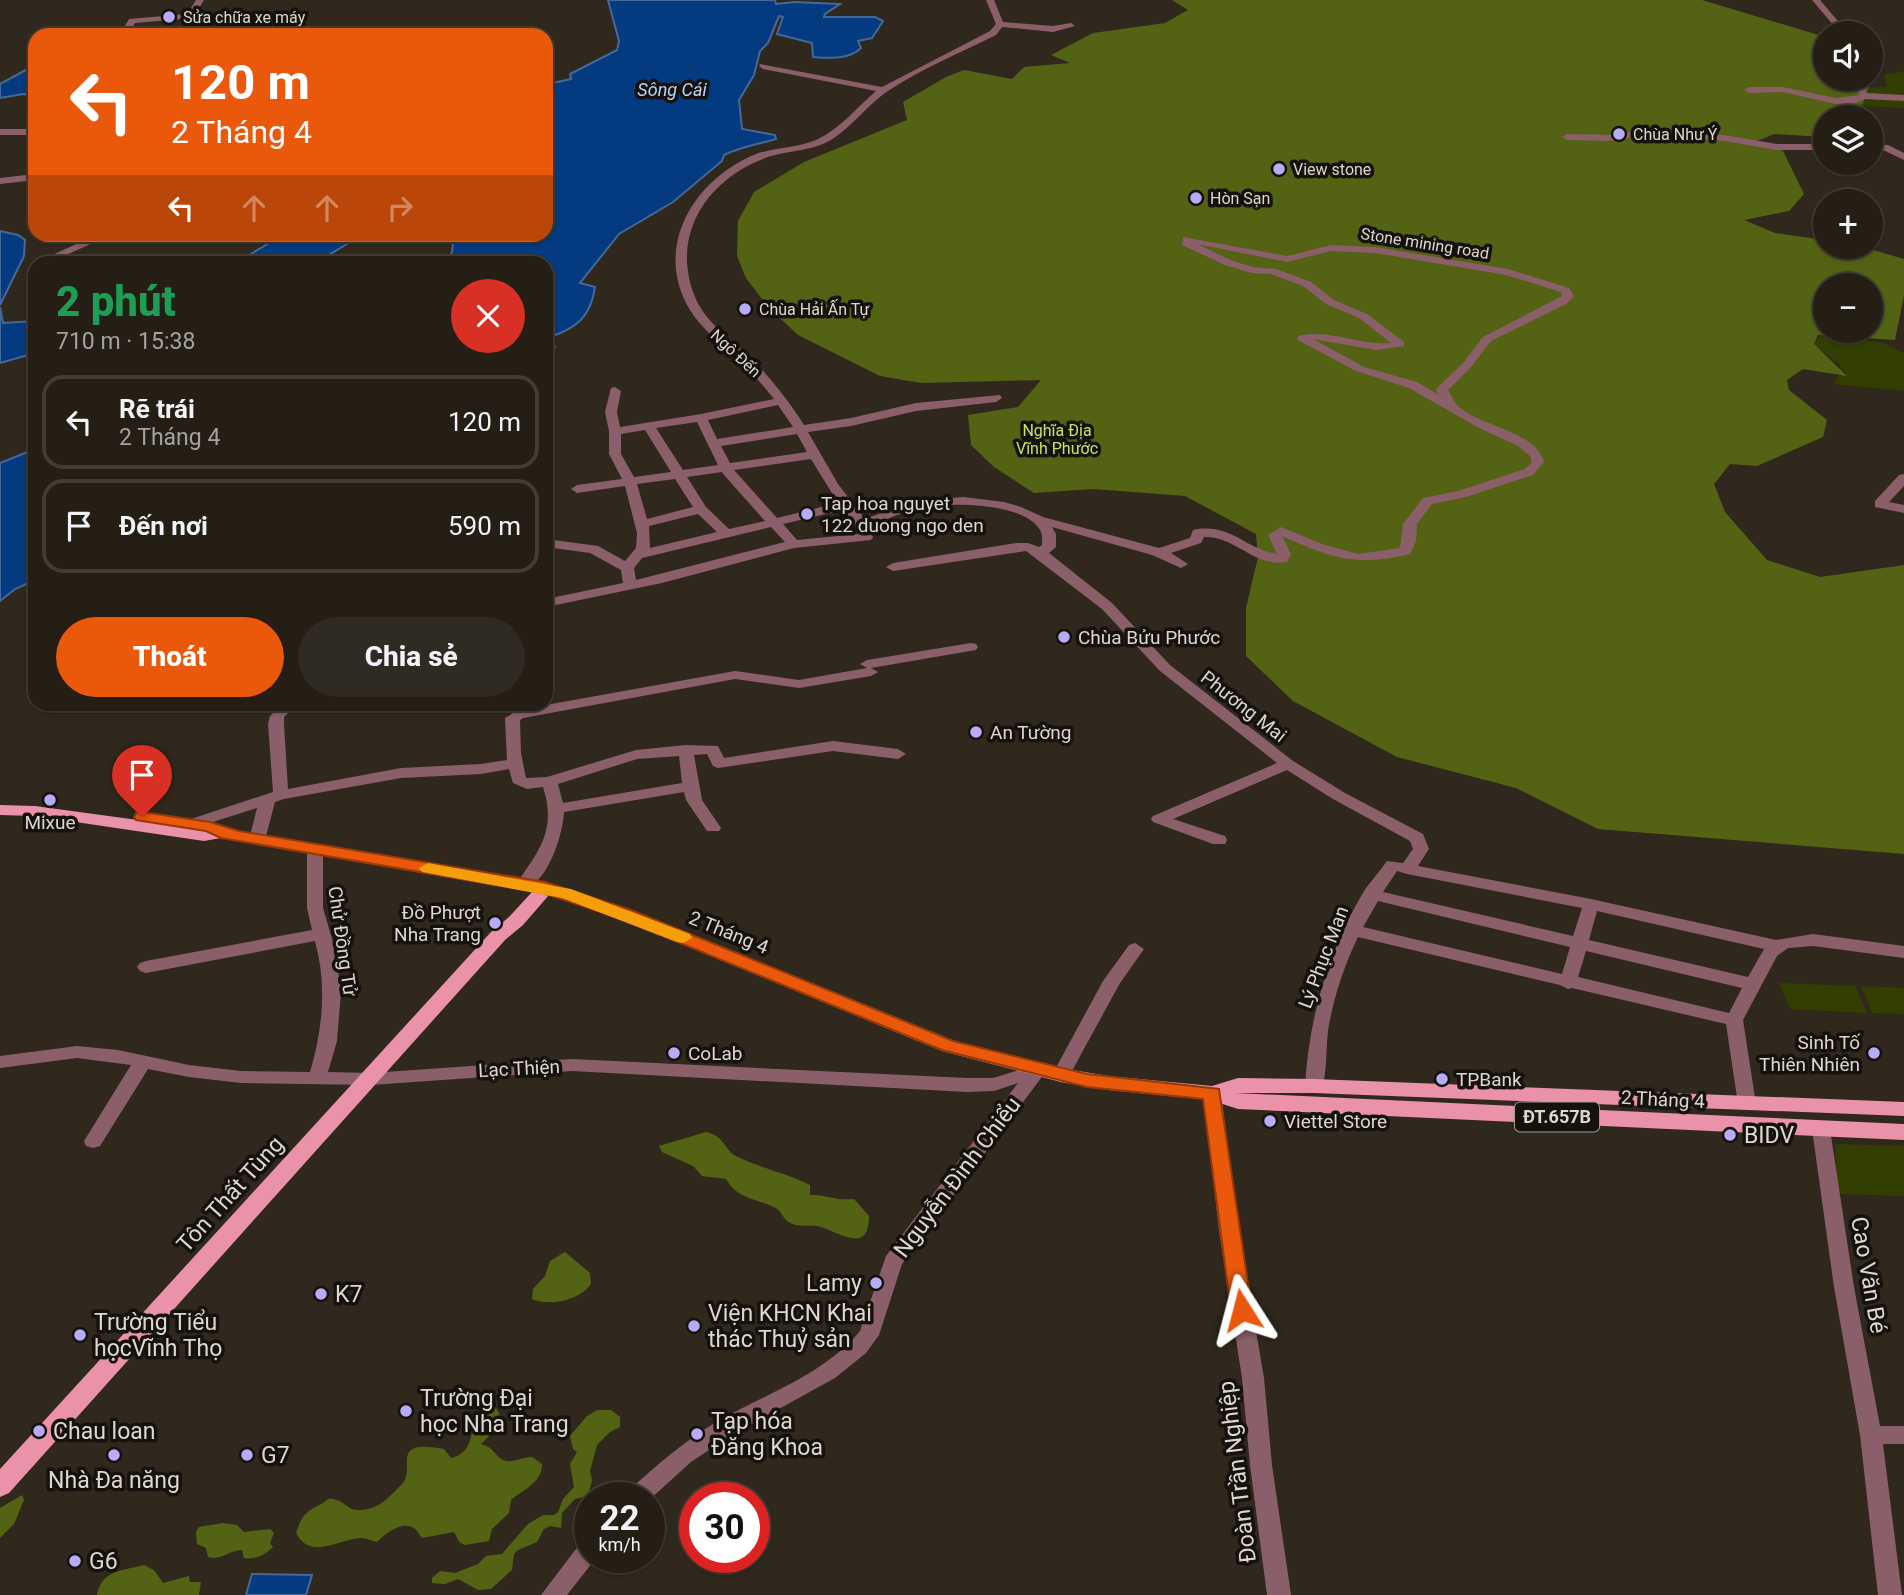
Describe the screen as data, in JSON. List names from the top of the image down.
{
  "streets": {
    "main road": ["2 Tháng 4", "ĐT.657B", "Tôn Thất Tùng"],
    "street": [
      "Stone mining road",
      "Ngô Đến",
      "Phương Mai",
      "Chử Đồng Tử",
      "Lý Phục Man",
      "Lạc Thiện",
      "Nguyễn Đình Chiểu",
      "Cao Văn Bé",
      "Đoàn Trần Nghiệp"
    ]
  },
  "crossings": [
    ["Phương Mai", "Lý Phục Man"],
    ["2 Tháng 4", "Chử Đồng Tử"],
    ["2 Tháng 4", "Lý Phục Man"],
    ["2 Tháng 4", "Lạc Thiện"],
    ["2 Tháng 4", "Nguyễn Đình Chiểu"],
    ["2 Tháng 4", "Tôn Thất Tùng"],
    ["2 Tháng 4", "Cao Văn Bé"],
    ["2 Tháng 4", "Đoàn Trần Nghiệp"],
    ["Chử Đồng Tử", "Lạc Thiện"],
    ["Lạc Thiện", "Nguyễn Đình Chiểu"],
    ["Lạc Thiện", "Tôn Thất Tùng"]
  ],
  "water": ["Sông Cái"],
  "parks": ["Nghĩa Địa Vĩnh Phước"],
  "places": [
    "Sửa chữa xe máy",
    "Chùa Như Ý",
    "View stone",
    "Hòn Sạn",
    "Chùa Hải Ấn Tự",
    "Tap hoa nguyet 122 duong ngo den",
    "Chùa Bửu Phước",
    "An Tường",
    "Mixue",
    "Đồ Phượt Nha Trang",
    "CoLab",
    "Sinh Tố Thiên Nhiên",
    "TPBank",
    "Viettel Store",
    "BIDV",
    "Lamy",
    "K7",
    "Viện KHCN Khai thác Thuỷ sản",
    "Trường Tiểu họcVĩnh Thọ",
    "Trường Đại học Nha Trang",
    "Chau loan",
    "Tạp hóa Đăng Khoa",
    "Nhà Đa năng",
    "G7",
    "G6"
  ],
  "page": {
    "map_buttons": ["+", "−"],
    "turn": ["120 m", "2 Tháng 4"],
    "heading": ["2 phút", "710 m · 15:38"],
    "list": [
      {
        "name": "Rẽ trái",
        "note": "2 Tháng 4",
        "value": "120 m"
      },
      {
        "name": "Đến nơi",
        "value": "590 m"
      }
    ],
    "buttons": ["Thoát", "Chia sẻ"],
    "speed": "22 km/h",
    "limit": "30"
  }
}
